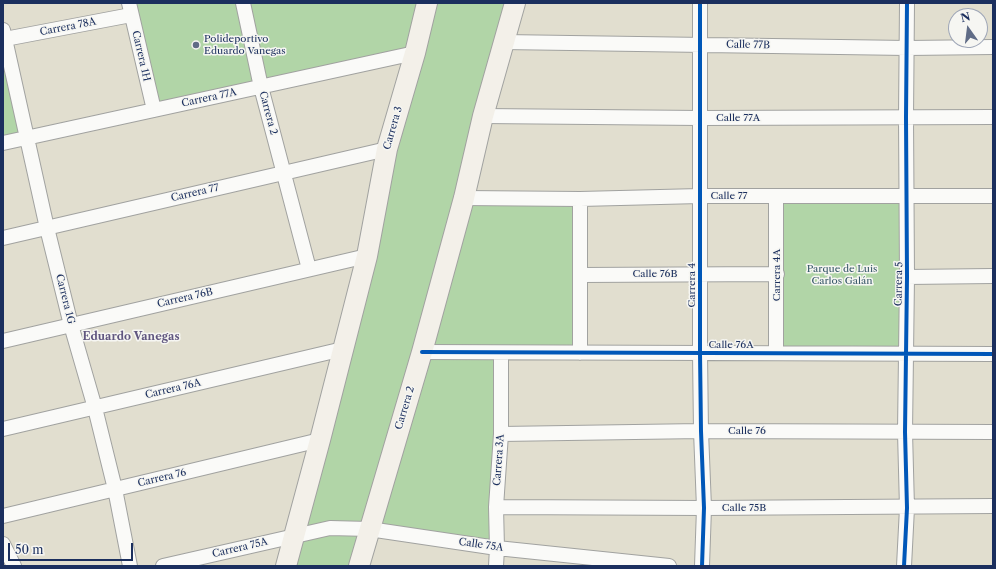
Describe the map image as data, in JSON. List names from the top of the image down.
{
  "streets": {
    "main road": ["Carrera 2", "Carrera 3"],
    "street": [
      "Carrera 78A",
      "Calle 77B",
      "Carrera 1H",
      "Carrera 77A",
      "Calle 77A",
      "Carrera 77",
      "Calle 77",
      "Calle 76B",
      "Carrera 4A",
      "Carrera 5",
      "Carrera 4",
      "Carrera 76B",
      "Carrera 1G",
      "Calle 76A",
      "Carrera 76A",
      "Calle 76",
      "Carrera 3A",
      "Carrera 76",
      "Calle 75B",
      "Calle 75A",
      "Carrera 75A"
    ]
  },
  "crossings": [
    ["Carrera 78A", "Carrera 1H"],
    ["Carrera 78A", "Carrera 1G"],
    ["Calle 77B", "Carrera 5"],
    ["Calle 77B", "Carrera 4"],
    ["Carrera 1H", "Carrera 77A"],
    ["Carrera 77A", "Carrera 2"],
    ["Carrera 77A", "Carrera 3"],
    ["Carrera 77A", "Carrera 1G"],
    ["Carrera 2", "Carrera 77"],
    ["Carrera 2", "Calle 77"],
    ["Carrera 2", "Carrera 76B"],
    ["Carrera 2", "Calle 76A"],
    ["Carrera 2", "Calle 75A"],
    ["Calle 77A", "Carrera 5"],
    ["Calle 77A", "Carrera 4"],
    ["Carrera 3", "Carrera 77"],
    ["Carrera 3", "Carrera 76B"],
    ["Carrera 77", "Carrera 1G"],
    ["Calle 77", "Carrera 4A"],
    ["Calle 77", "Carrera 5"],
    ["Calle 77", "Carrera 4"],
    ["Calle 76B", "Carrera 4A"],
    ["Calle 76B", "Carrera 4"],
    ["Carrera 4A", "Calle 76A"],
    ["Carrera 5", "Calle 76A"],
    ["Carrera 5", "Calle 76"],
    ["Carrera 5", "Calle 75B"],
    ["Carrera 4", "Calle 76A"],
    ["Carrera 4", "Calle 76"],
    ["Carrera 4", "Calle 75B"],
    ["Carrera 76B", "Carrera 1G"],
    ["Carrera 1G", "Carrera 76A"],
    ["Carrera 1G", "Carrera 76"],
    ["Calle 76A", "Carrera 3A"],
    ["Calle 76", "Carrera 3A"],
    ["Carrera 3A", "Calle 75B"],
    ["Carrera 3A", "Calle 75A"],
    ["Calle 75A", "Carrera 75A"]
  ],
  "districts": ["Eduardo Vanegas"],
  "parks": ["Parque de Luis Carlos Galán"],
  "places": ["Polideportivo Eduardo Vanegas"],
  "scale_bar": "50 m",
  "north": "top"
}
